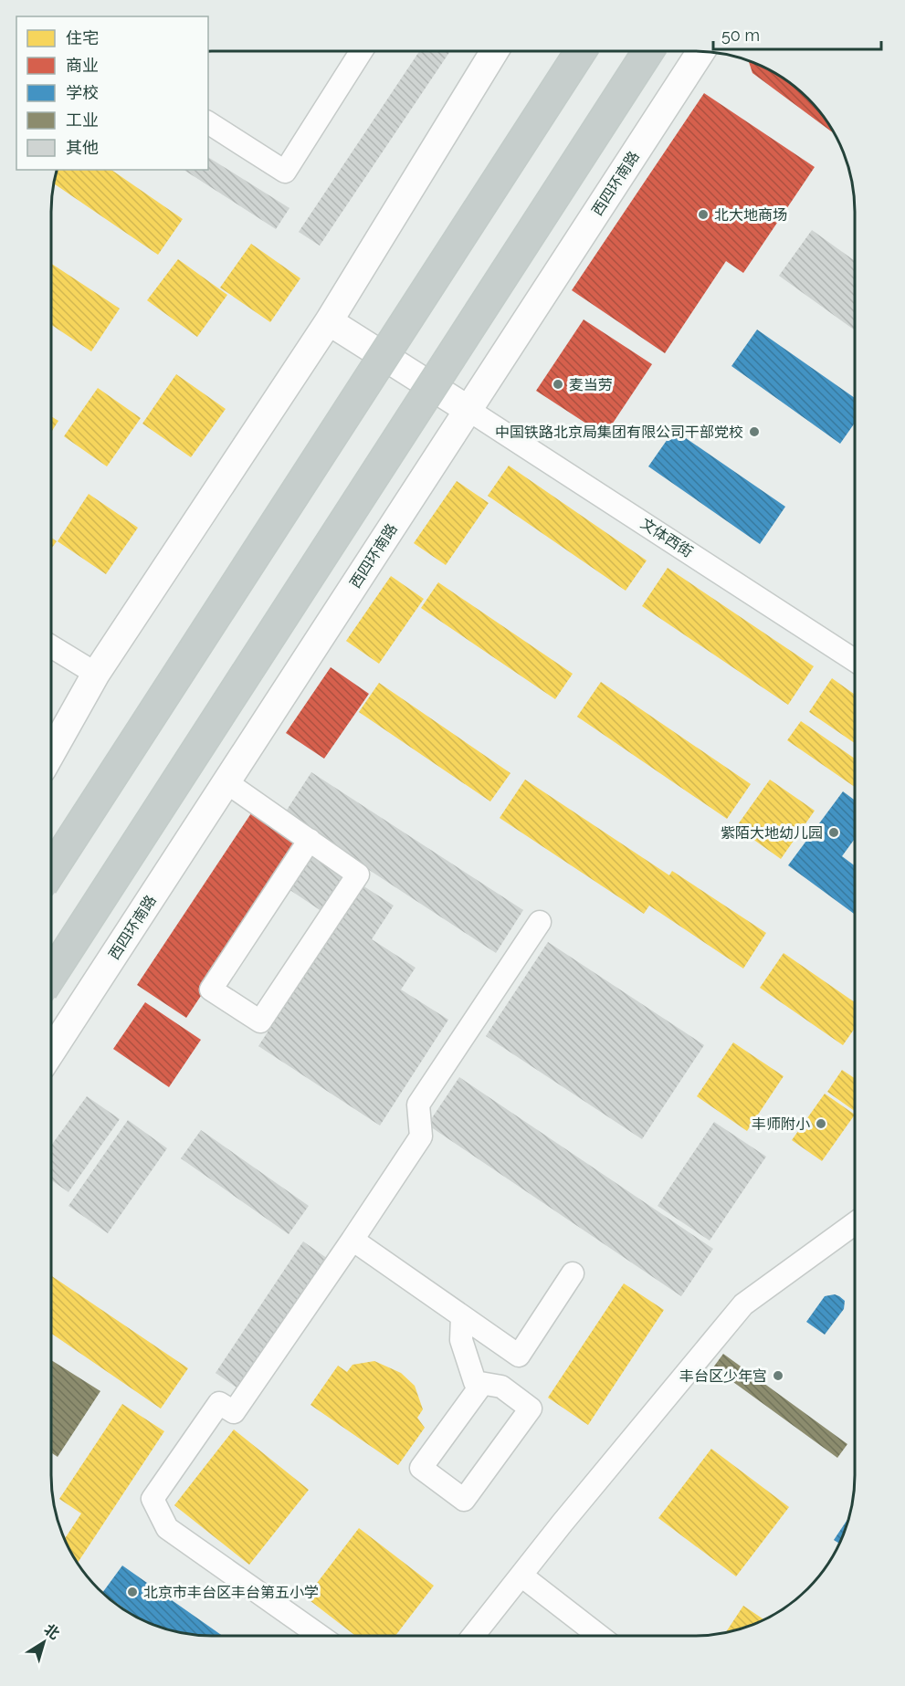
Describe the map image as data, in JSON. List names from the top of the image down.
{
  "streets": {
    "street": ["西四环南路", "文体西街"]
  },
  "crossings": [
    ["西四环南路", "文体西街"]
  ],
  "places": [
    "北大地商场",
    "麦当劳",
    "中国铁路北京局集团有限公司干部党校",
    "紫陌大地幼儿园",
    "丰师附小",
    "丰台区少年宫",
    "北京市丰台区丰台第五小学"
  ],
  "legend": [
    "住宅",
    "商业",
    "学校",
    "工业",
    "其他"
  ],
  "scale_bar": "50 m",
  "north": "top right"
}
